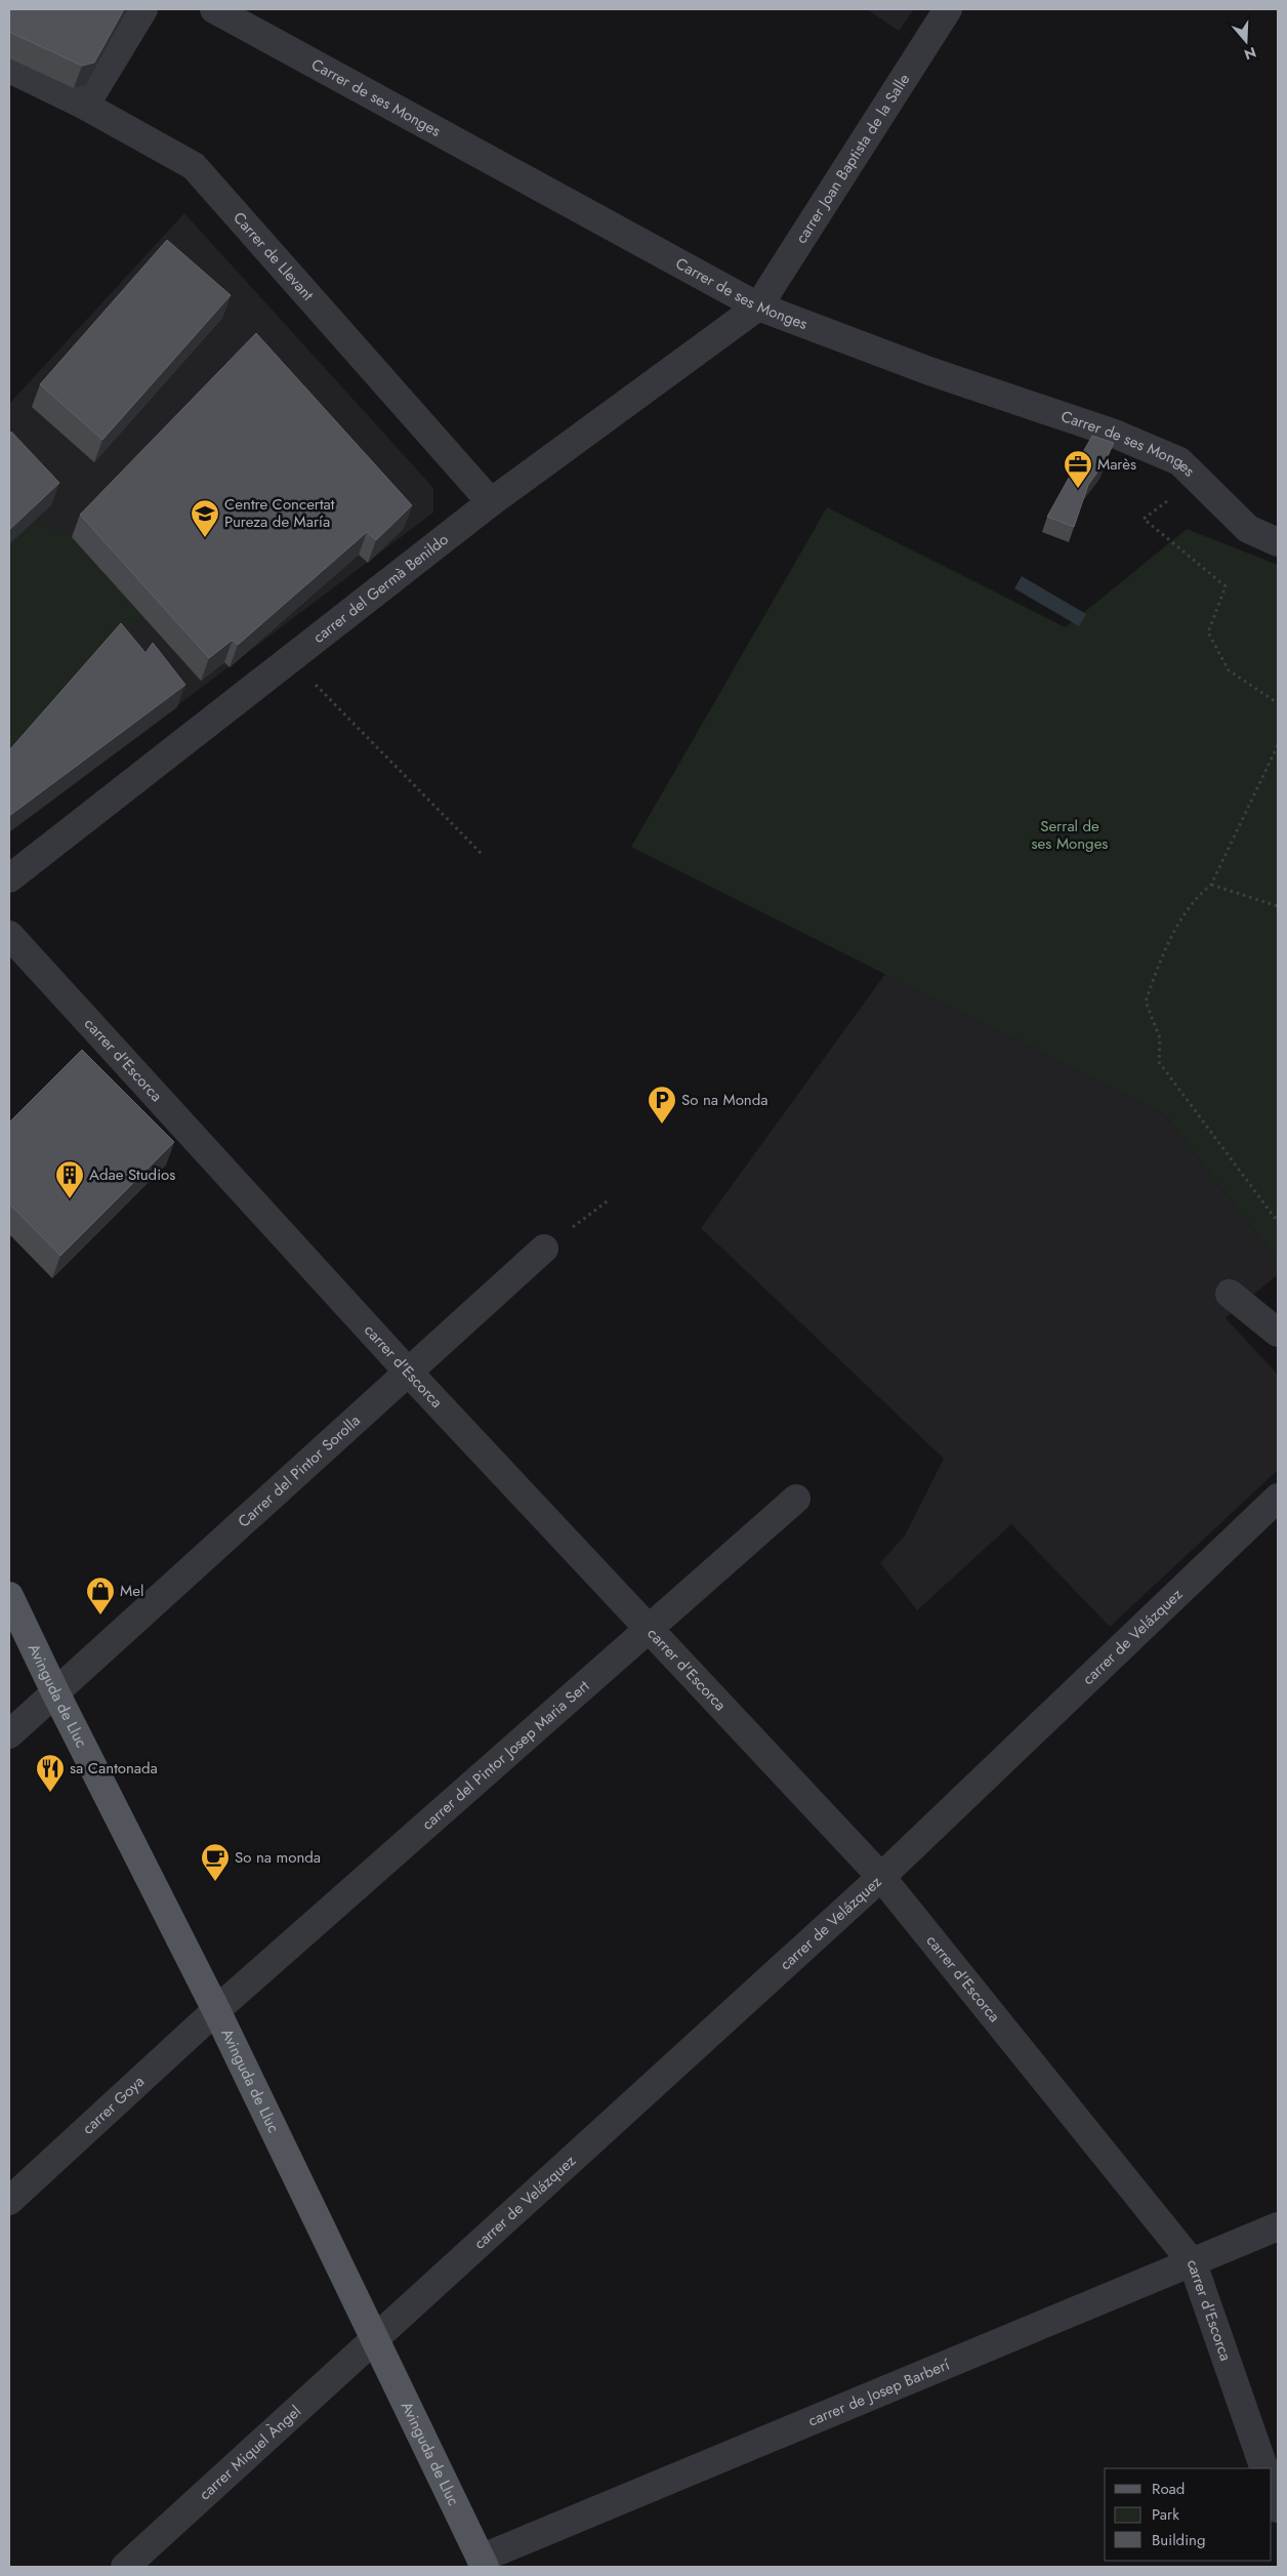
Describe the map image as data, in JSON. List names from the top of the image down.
{
  "streets": {
    "main road": ["Avinguda de Lluc"],
    "street": [
      "Carrer de ses Monges",
      "carrer Joan Baptista de la Salle",
      "Carrer de Llevant",
      "carrer del Germà Benildo",
      "carrer d'Escorca",
      "Carrer del Pintor Sorolla",
      "carrer de Velázquez",
      "carrer del Pintor Josep Maria Sert",
      "carrer Goya",
      "carrer de Josep Barberí",
      "carrer Miquel Àngel"
    ]
  },
  "crossings": [
    ["Carrer de ses Monges", "carrer Joan Baptista de la Salle"],
    ["Carrer de ses Monges", "carrer del Germà Benildo"],
    ["carrer Joan Baptista de la Salle", "carrer del Germà Benildo"],
    ["Carrer de Llevant", "carrer del Germà Benildo"],
    ["carrer d'Escorca", "Carrer del Pintor Sorolla"],
    ["carrer d'Escorca", "carrer de Velázquez"],
    ["carrer d'Escorca", "carrer del Pintor Josep Maria Sert"],
    ["carrer d'Escorca", "carrer de Josep Barberí"],
    ["Carrer del Pintor Sorolla", "Avinguda de Lluc"],
    ["carrer de Velázquez", "Avinguda de Lluc"],
    ["carrer de Velázquez", "carrer Miquel Àngel"],
    ["Avinguda de Lluc", "carrer del Pintor Josep Maria Sert"],
    ["Avinguda de Lluc", "carrer Goya"],
    ["Avinguda de Lluc", "carrer de Josep Barberí"],
    ["Avinguda de Lluc", "carrer Miquel Àngel"],
    ["carrer del Pintor Josep Maria Sert", "carrer Goya"]
  ],
  "parks": ["Serral de ses Monges"],
  "places": {
    "office": ["Marès"],
    "school or university": ["Centre Concertat Pureza de María"],
    "parking": ["So na Monda"],
    "building": ["Adae Studios"],
    "shop": ["Mel"],
    "restaurant": ["sa Cantonada"],
    "cafe": ["So na monda"]
  },
  "legend": ["Road", "Park", "Building"],
  "north": "bottom"
}
